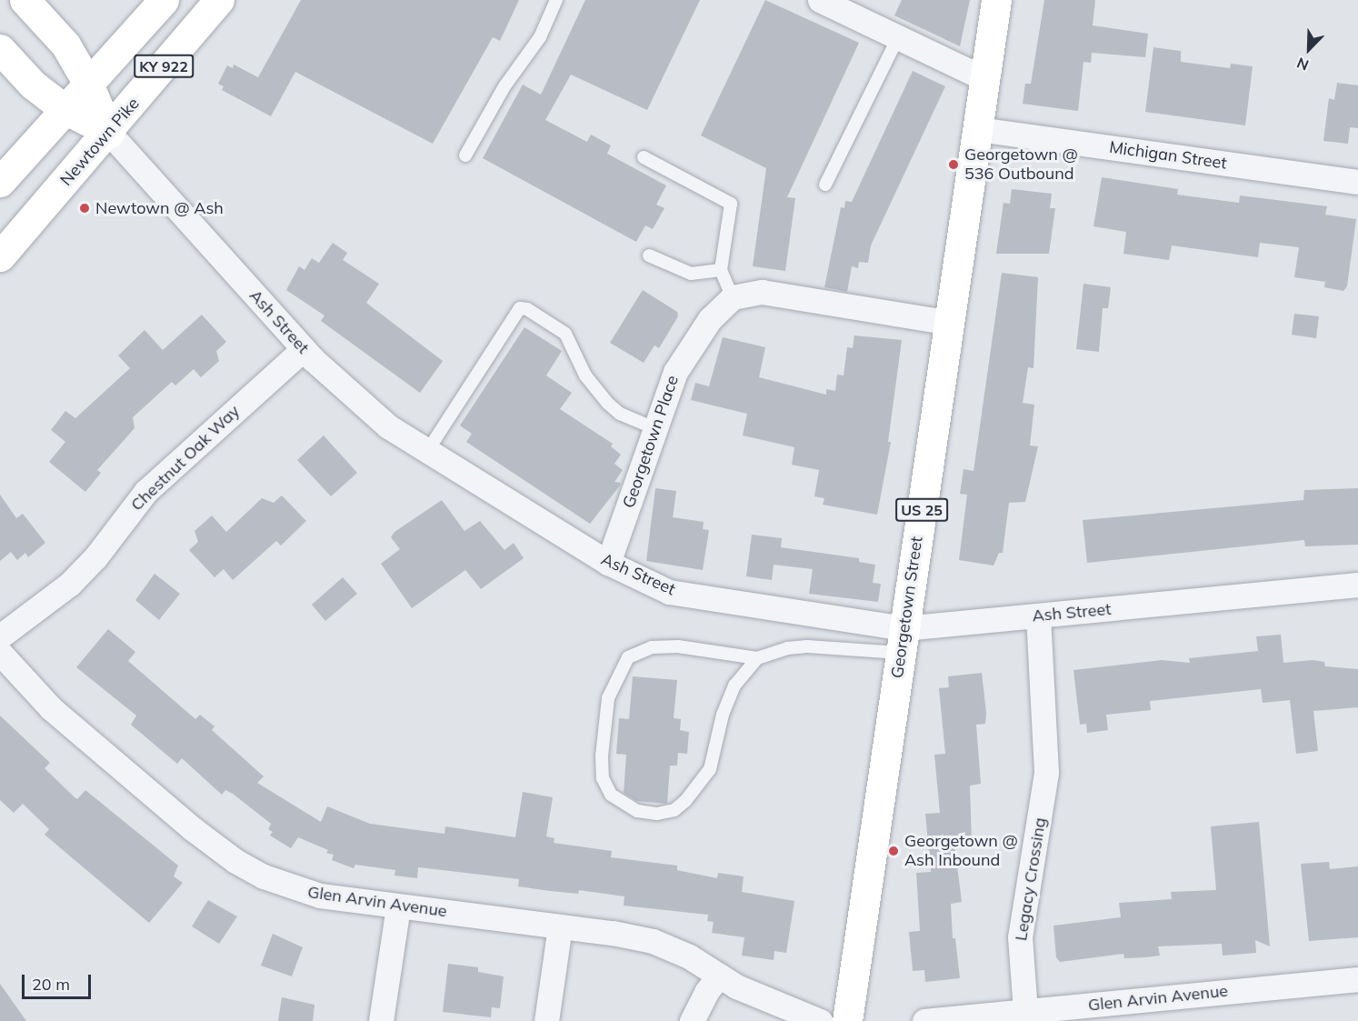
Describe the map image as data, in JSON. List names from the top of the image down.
{
  "streets": {
    "main road": [
      "KY 922",
      "Newtown Pike",
      "US 25",
      "Georgetown Street"
    ],
    "street": [
      "Michigan Street",
      "Ash Street",
      "Georgetown Place",
      "Chestnut Oak Way",
      "Legacy Crossing",
      "Glen Arvin Avenue"
    ]
  },
  "crossings": [
    ["Newtown Pike", "Ash Street"],
    ["Michigan Street", "Georgetown Street"],
    ["Ash Street", "Georgetown Place"],
    ["Ash Street", "Chestnut Oak Way"],
    ["Ash Street", "Georgetown Street"],
    ["Ash Street", "Legacy Crossing"],
    ["Legacy Crossing", "Glen Arvin Avenue"]
  ],
  "places": ["Georgetown @ 536 Outbound", "Newtown @ Ash", "Georgetown @ Ash Inbound"],
  "scale_bar": "20 m",
  "north": "bottom left"
}
